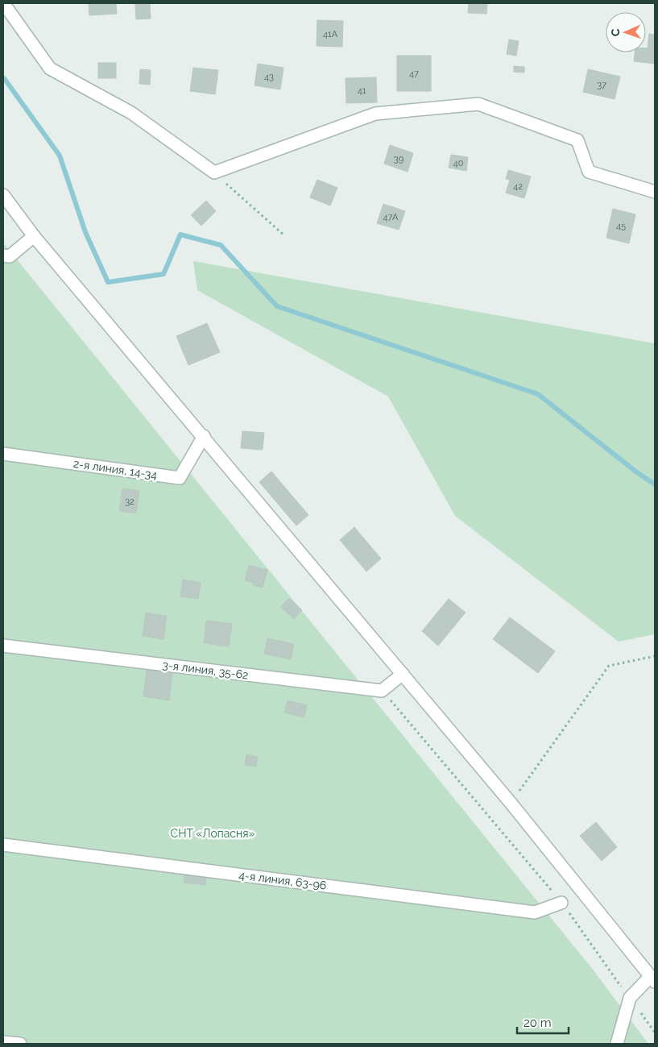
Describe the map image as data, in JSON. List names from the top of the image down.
{
  "streets": {
    "street": ["2-я линия, 14-34", "3-я линия, 35-62", "4-я линия, 63-96"]
  },
  "parks": ["СНТ «Лопасня»"],
  "house_numbers": [
    "41А",
    "47",
    "43",
    "37",
    "41",
    "39",
    "40",
    "42",
    "47А",
    "45",
    "32"
  ],
  "scale_bar": "20 m",
  "north": "left"
}
